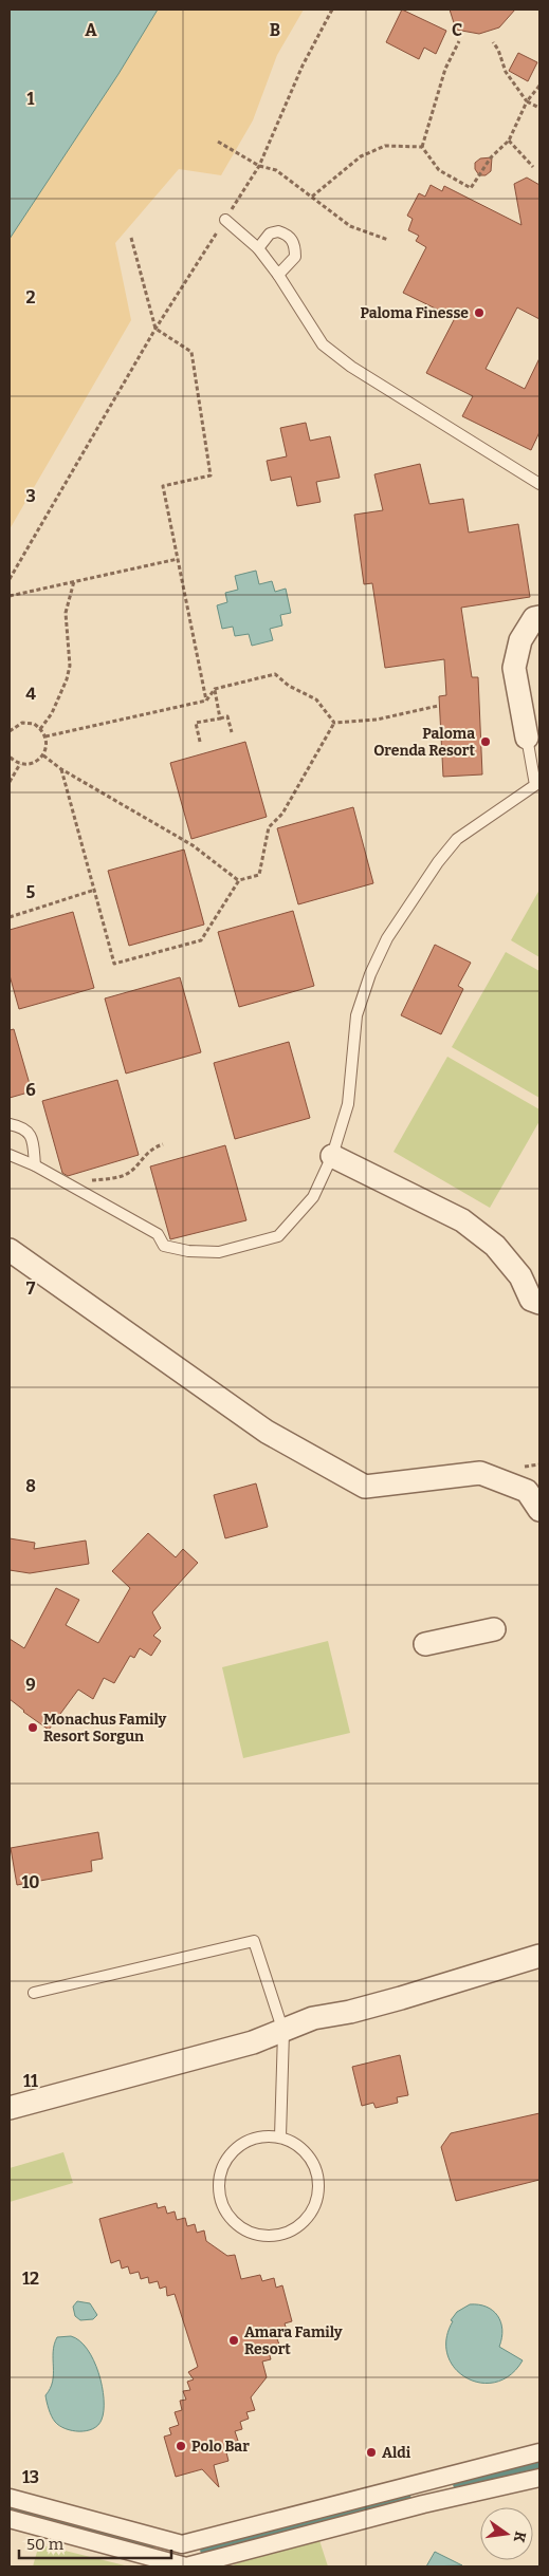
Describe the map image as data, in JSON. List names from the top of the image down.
{
  "places": [
    "Paloma Finesse",
    "Paloma Orenda Resort",
    "Monachus Family Resort Sorgun",
    "Amara Family Resort",
    "Polo Bar",
    "Aldi"
  ],
  "scale_bar": "50 m",
  "north": "right",
  "grid": {
    "columns": ["A", "B", "C"],
    "rows": [
      "1",
      "2",
      "3",
      "4",
      "5",
      "6",
      "7",
      "8",
      "9",
      "10",
      "11",
      "12",
      "13"
    ]
  }
}
